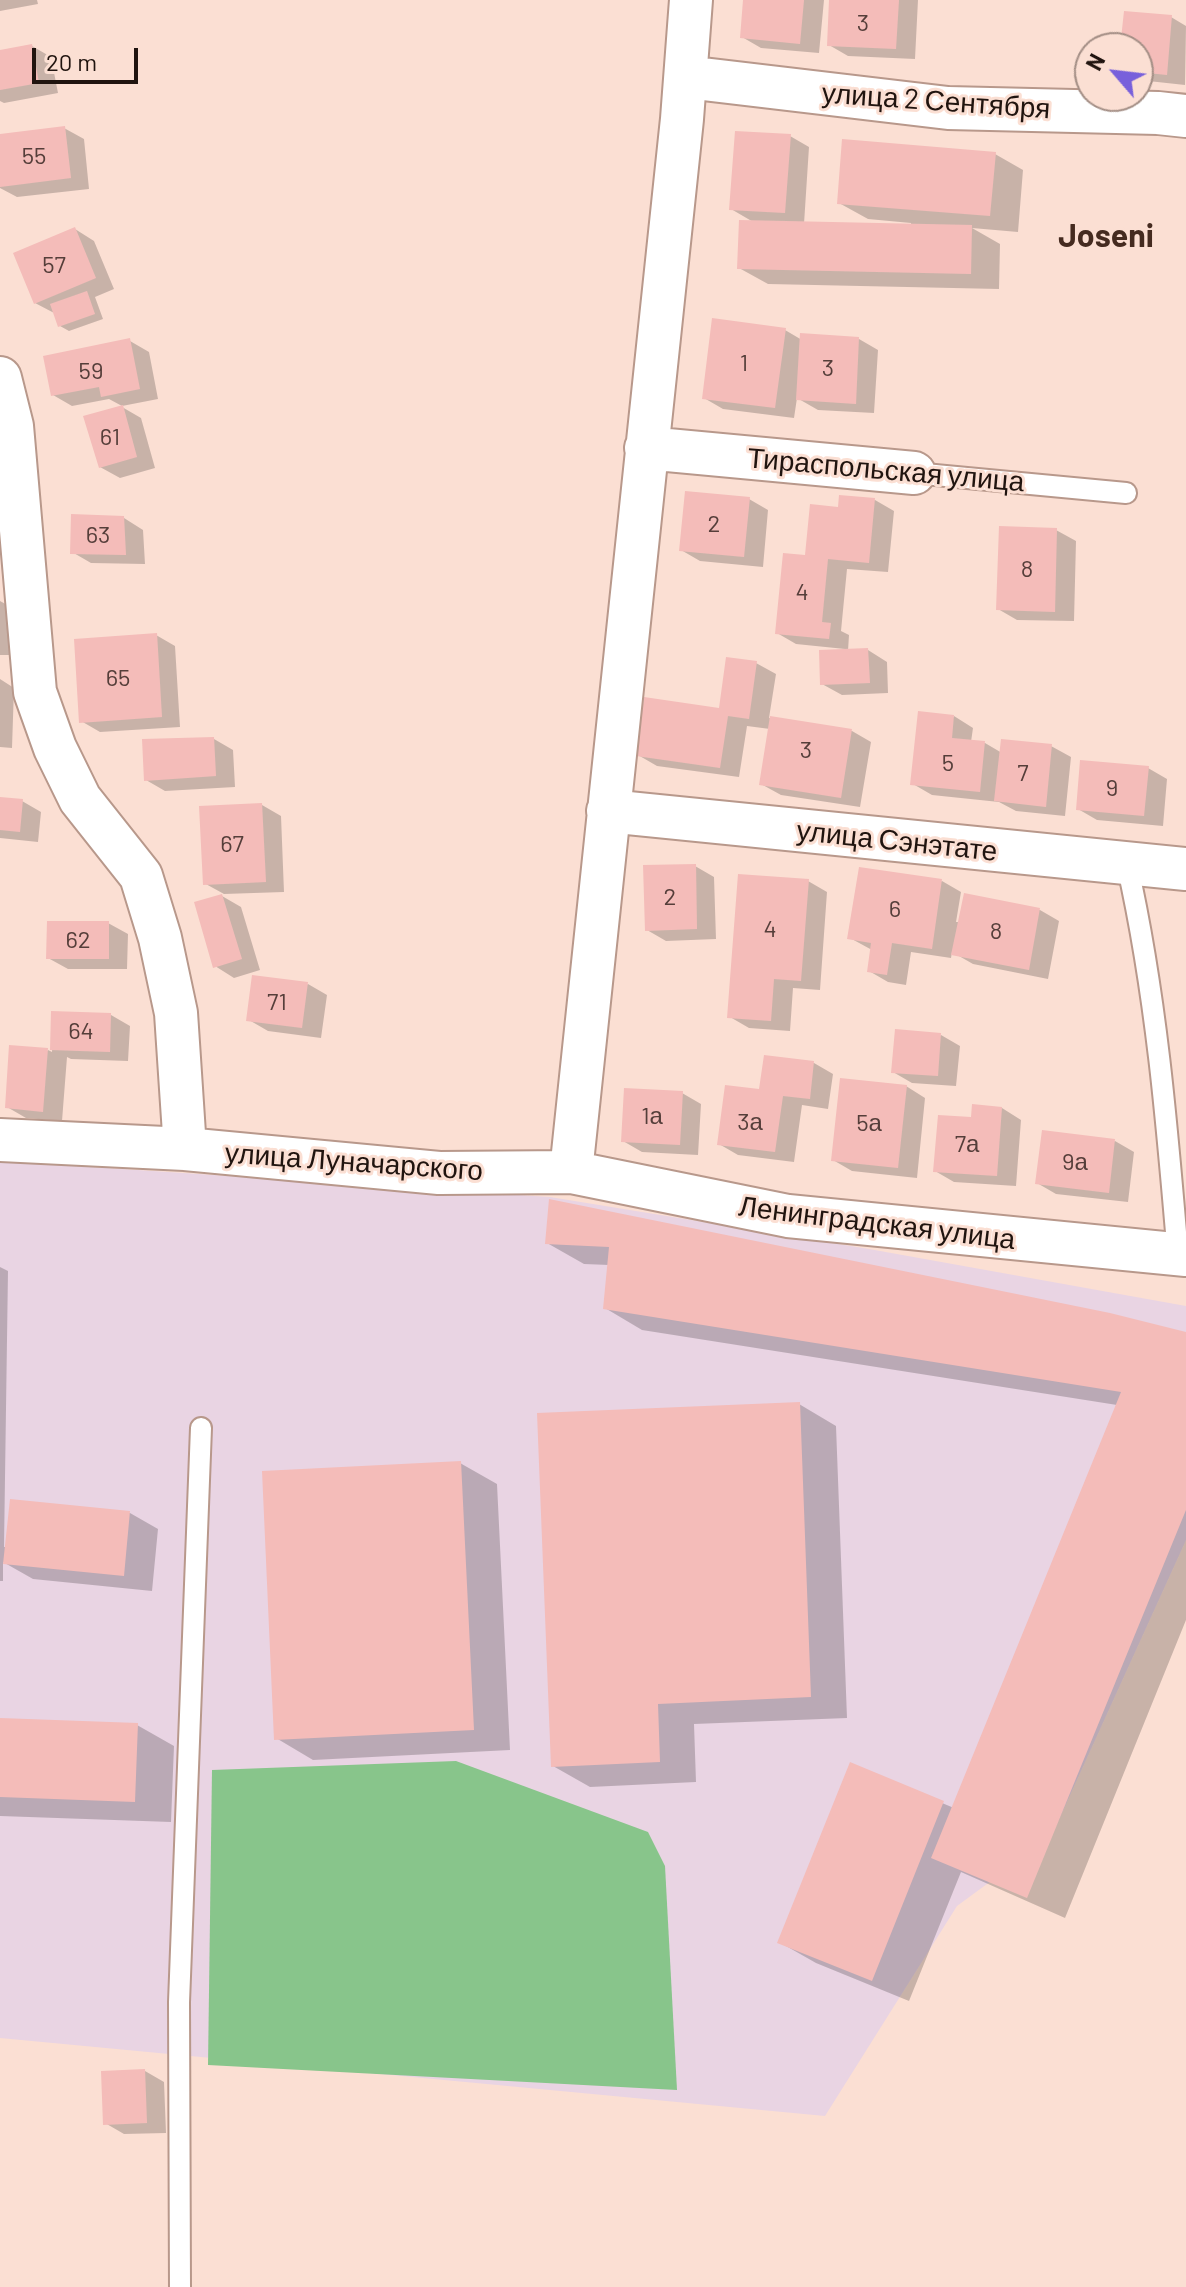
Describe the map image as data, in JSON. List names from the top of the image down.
{
  "streets": {
    "street": [
      "улица 2 Сентября",
      "Тираспольская улица",
      "улица Сэнэтате",
      "улица Луначарского",
      "Ленинградская улица"
    ]
  },
  "crossings": [
    ["улица Луначарского", "Ленинградская улица"]
  ],
  "districts": ["Joseni"],
  "house_numbers": [
    "3",
    "55",
    "57",
    "1",
    "3",
    "59",
    "61",
    "2",
    "63",
    "8",
    "4",
    "65",
    "3",
    "5",
    "7",
    "9",
    "67",
    "2",
    "6",
    "4",
    "8",
    "62",
    "71",
    "64",
    "1а",
    "3а",
    "5а",
    "7а",
    "9а"
  ],
  "scale_bar": "20 m",
  "north": "top left"
}
